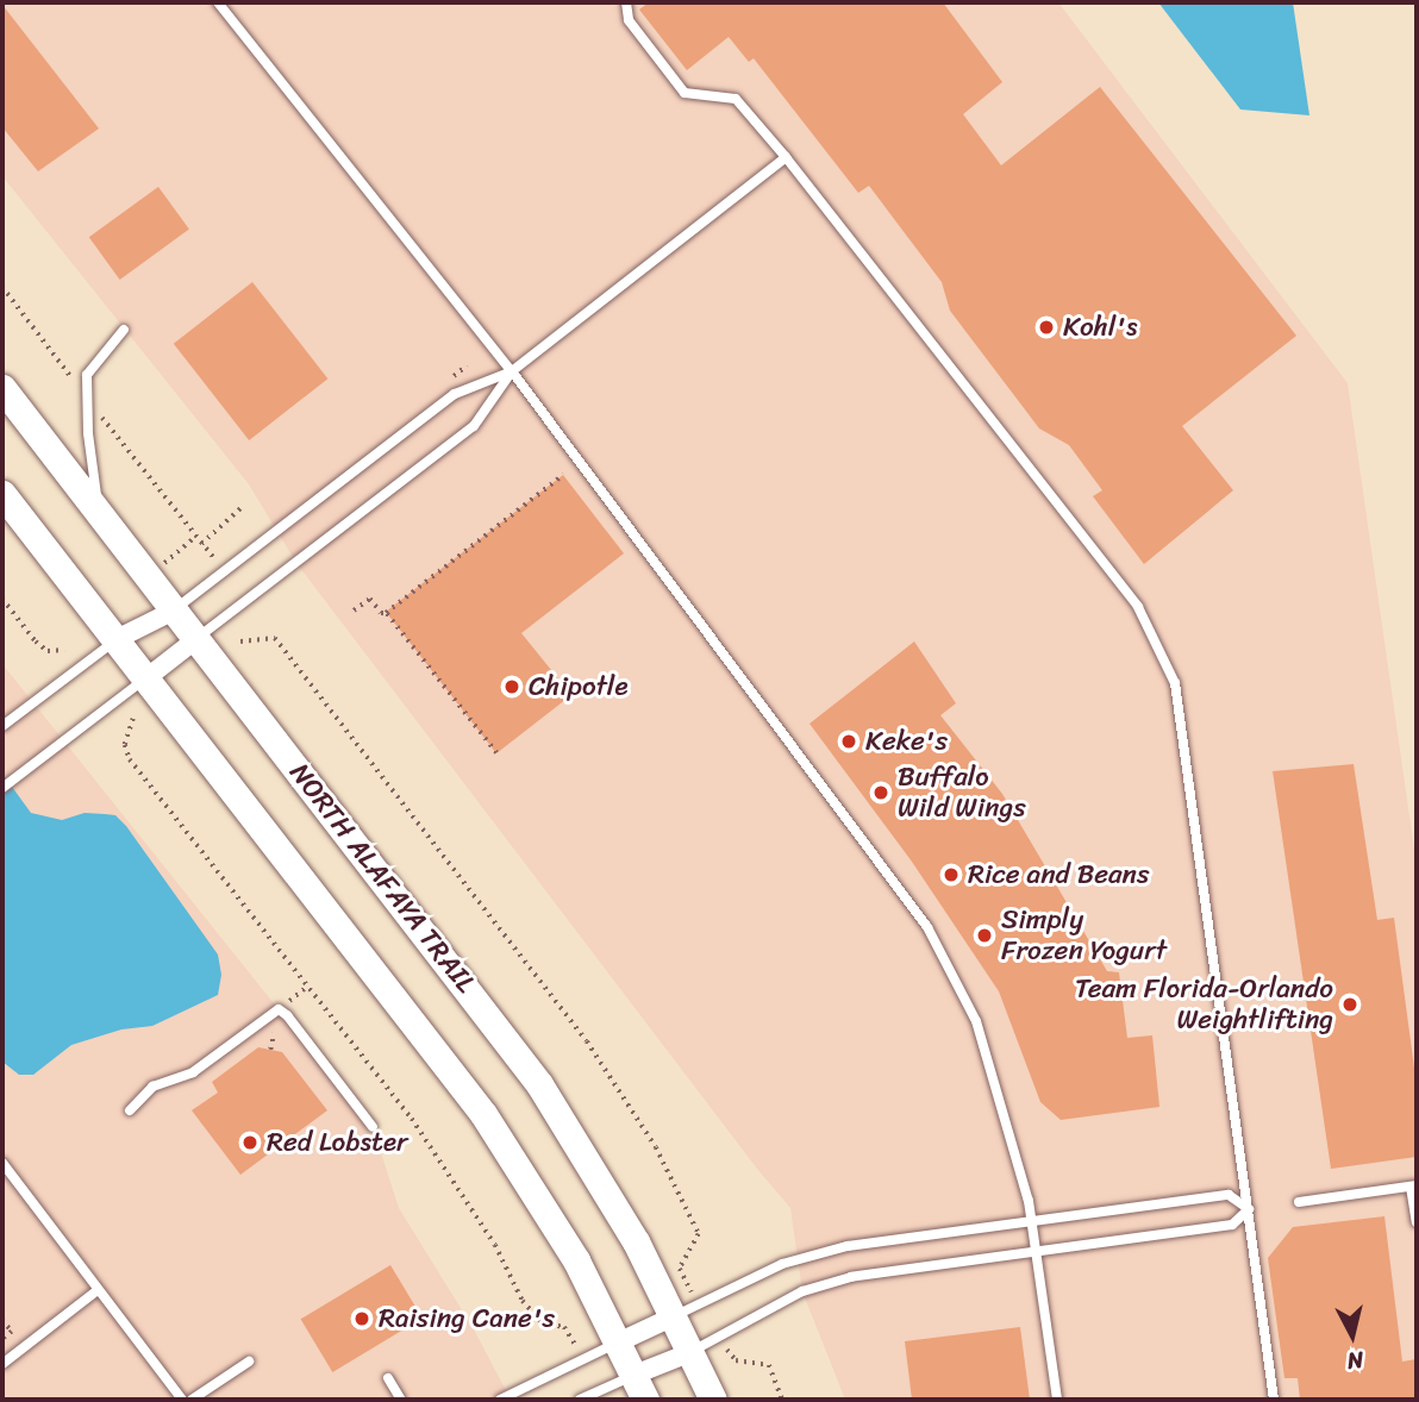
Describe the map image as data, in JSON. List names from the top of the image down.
{
  "streets": {
    "main road": ["NORTH ALAFAYA TRAIL"]
  },
  "places": [
    "Kohl's",
    "Chipotle",
    "Keke's",
    "Buffalo Wild Wings",
    "Rice and Beans",
    "Simply Frozen Yogurt",
    "Team Florida-Orlando Weightlifting",
    "Red Lobster",
    "Raising Cane's"
  ],
  "north": "bottom"
}
